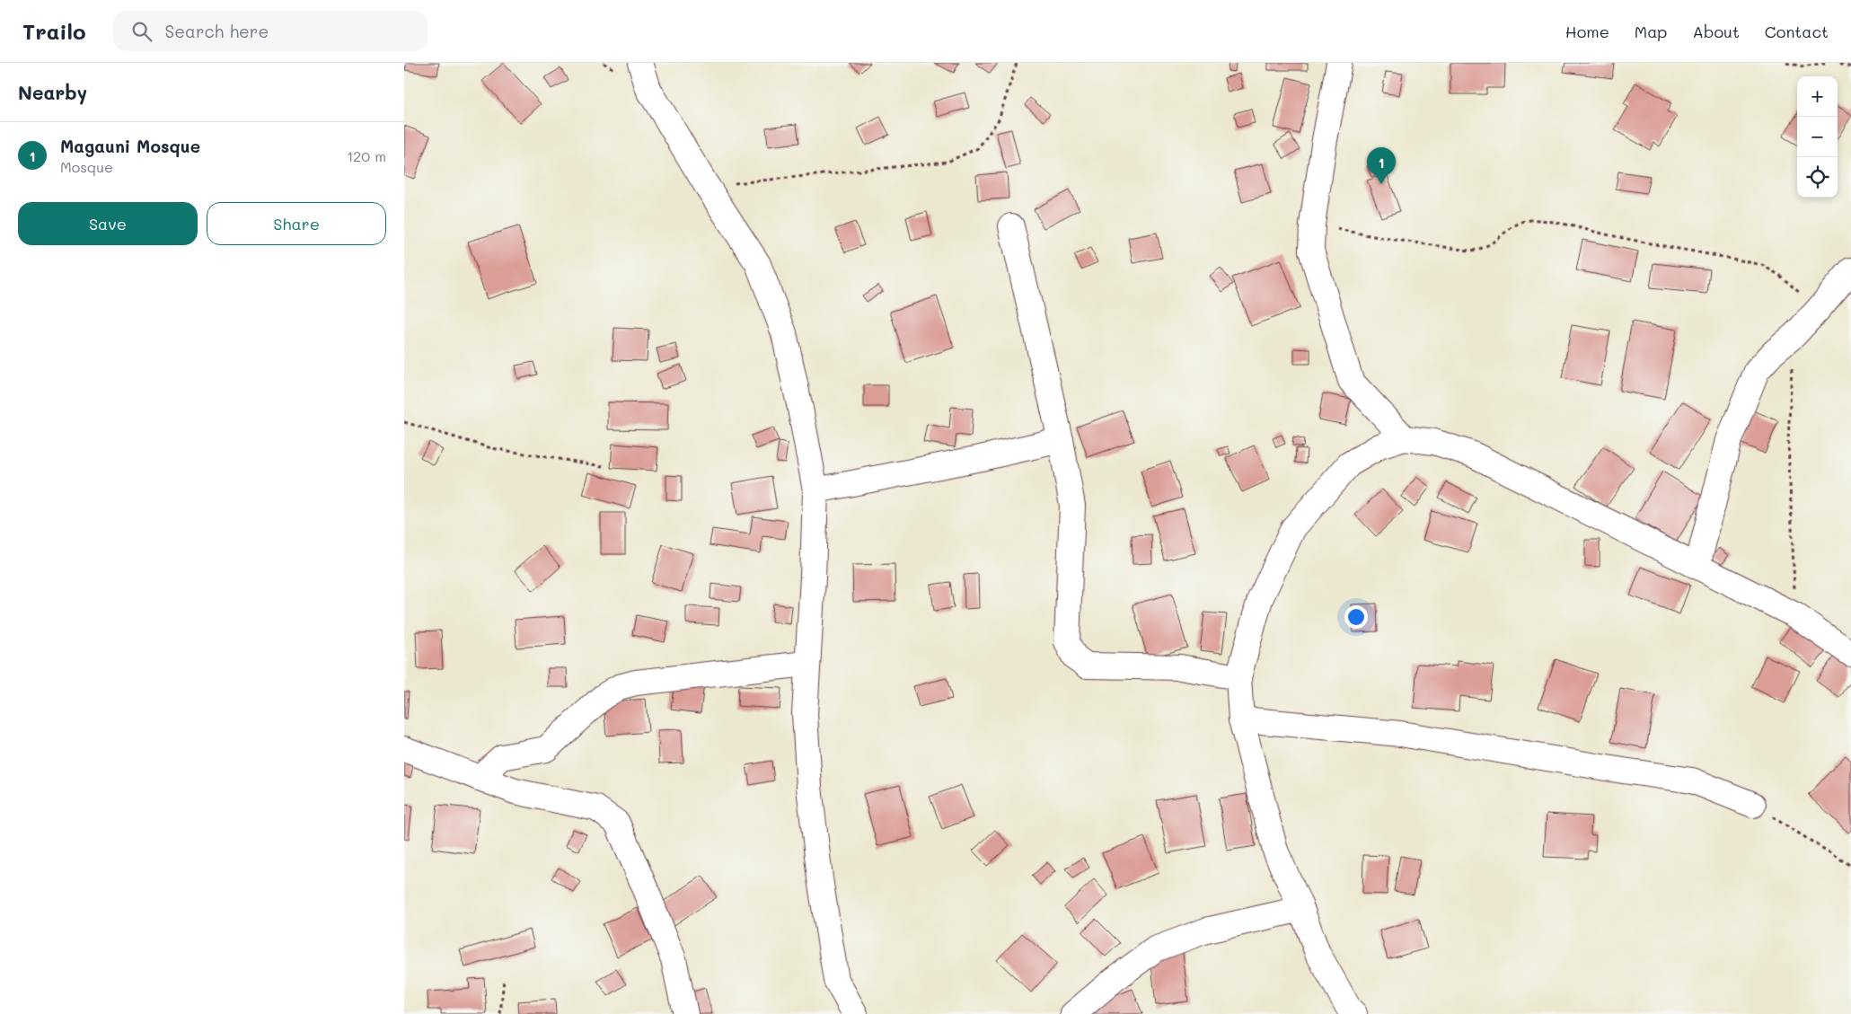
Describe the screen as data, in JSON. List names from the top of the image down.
{
  "page": {
    "header": "Trailo",
    "search": "Search here",
    "nav": [
      "Home",
      "Map",
      "About",
      "Contact"
    ],
    "heading": "Nearby",
    "map_buttons": ["+", "−"],
    "list": [
      {
        "mark": "1",
        "name": "Magauni Mosque",
        "note": "Mosque",
        "value": "120 m"
      }
    ],
    "pins": "1",
    "buttons": ["Save", "Share"]
  }
}
